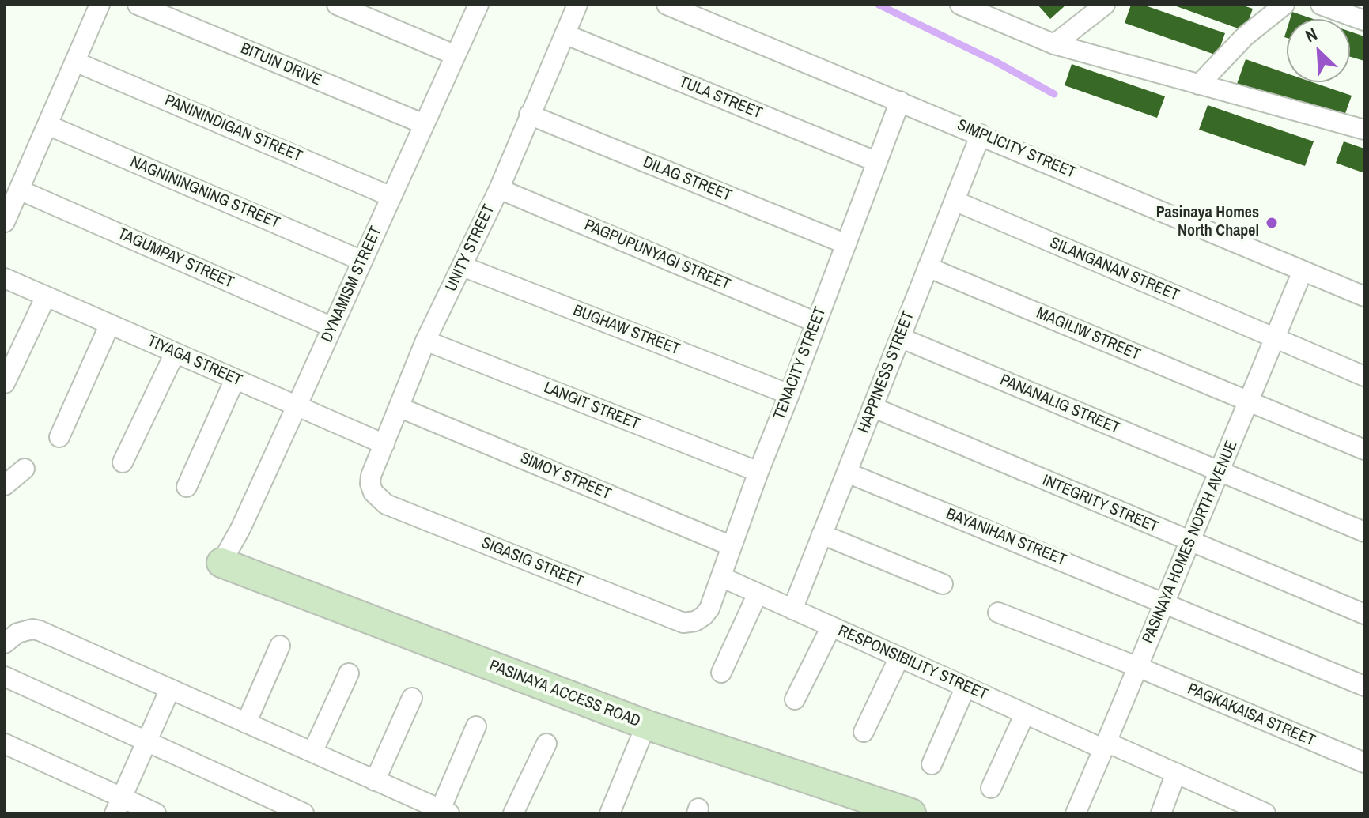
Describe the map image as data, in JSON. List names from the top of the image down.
{
  "streets": {
    "street": [
      "BITUIN DRIVE",
      "TULA STREET",
      "PANININDIGAN STREET",
      "SIMPLICITY STREET",
      "DILAG STREET",
      "NAGNININGNING STREET",
      "UNITY STREET",
      "PAGPUPUNYAGI STREET",
      "TAGUMPAY STREET",
      "SILANGANAN STREET",
      "DYNAMISM STREET",
      "BUGHAW STREET",
      "MAGILIW STREET",
      "TIYAGA STREET",
      "TENACITY STREET",
      "HAPPINESS STREET",
      "PANANALIG STREET",
      "LANGIT STREET",
      "SIMOY STREET",
      "INTEGRITY STREET",
      "BAYANIHAN STREET",
      "PASINAYA HOMES NORTH AVENUE",
      "SIGASIG STREET",
      "RESPONSIBILITY STREET",
      "PASINAYA ACCESS ROAD",
      "PAGKAKAISA STREET"
    ]
  },
  "crossings": [
    ["BITUIN DRIVE", "DYNAMISM STREET"],
    ["TULA STREET", "UNITY STREET"],
    ["TULA STREET", "TENACITY STREET"],
    ["PANININDIGAN STREET", "DYNAMISM STREET"],
    ["SIMPLICITY STREET", "TENACITY STREET"],
    ["SIMPLICITY STREET", "HAPPINESS STREET"],
    ["SIMPLICITY STREET", "PASINAYA HOMES NORTH AVENUE"],
    ["DILAG STREET", "UNITY STREET"],
    ["DILAG STREET", "TENACITY STREET"],
    ["NAGNININGNING STREET", "DYNAMISM STREET"],
    ["UNITY STREET", "PAGPUPUNYAGI STREET"],
    ["UNITY STREET", "BUGHAW STREET"],
    ["UNITY STREET", "TIYAGA STREET"],
    ["UNITY STREET", "LANGIT STREET"],
    ["UNITY STREET", "SIMOY STREET"],
    ["UNITY STREET", "SIGASIG STREET"],
    ["PAGPUPUNYAGI STREET", "TENACITY STREET"],
    ["TAGUMPAY STREET", "DYNAMISM STREET"],
    ["SILANGANAN STREET", "HAPPINESS STREET"],
    ["SILANGANAN STREET", "PASINAYA HOMES NORTH AVENUE"],
    ["DYNAMISM STREET", "TIYAGA STREET"],
    ["DYNAMISM STREET", "PASINAYA ACCESS ROAD"],
    ["BUGHAW STREET", "TENACITY STREET"],
    ["MAGILIW STREET", "HAPPINESS STREET"],
    ["MAGILIW STREET", "PASINAYA HOMES NORTH AVENUE"],
    ["TENACITY STREET", "LANGIT STREET"],
    ["TENACITY STREET", "SIMOY STREET"],
    ["TENACITY STREET", "SIGASIG STREET"],
    ["TENACITY STREET", "RESPONSIBILITY STREET"],
    ["HAPPINESS STREET", "PANANALIG STREET"],
    ["HAPPINESS STREET", "INTEGRITY STREET"],
    ["HAPPINESS STREET", "BAYANIHAN STREET"],
    ["HAPPINESS STREET", "RESPONSIBILITY STREET"],
    ["PANANALIG STREET", "PASINAYA HOMES NORTH AVENUE"],
    ["INTEGRITY STREET", "PASINAYA HOMES NORTH AVENUE"],
    ["BAYANIHAN STREET", "PASINAYA HOMES NORTH AVENUE"],
    ["PASINAYA HOMES NORTH AVENUE", "RESPONSIBILITY STREET"],
    ["PASINAYA HOMES NORTH AVENUE", "PAGKAKAISA STREET"]
  ],
  "places": ["Pasinaya Homes North Chapel"],
  "north": "top left"
}
